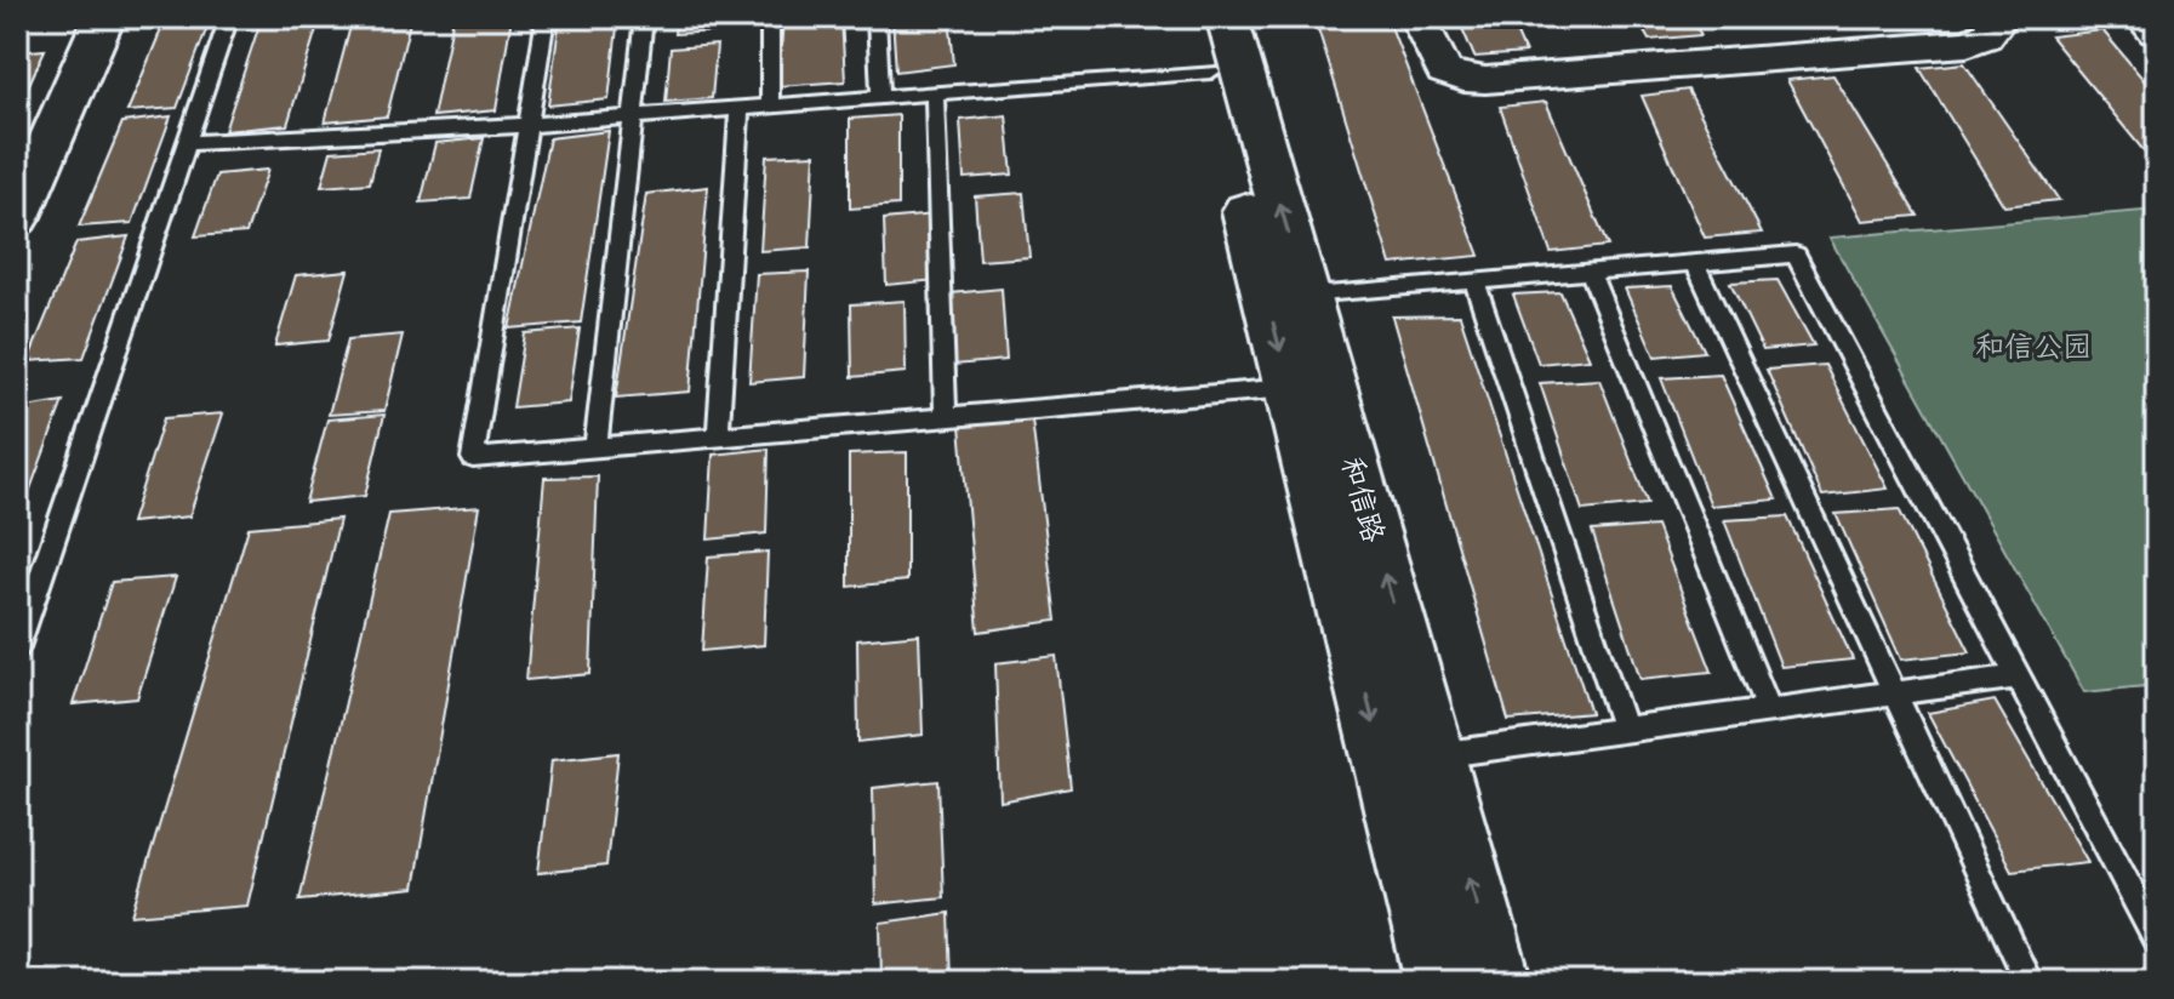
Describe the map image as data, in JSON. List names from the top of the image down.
{
  "streets": {
    "street": ["和信路"]
  },
  "parks": ["和信公园"]
}
